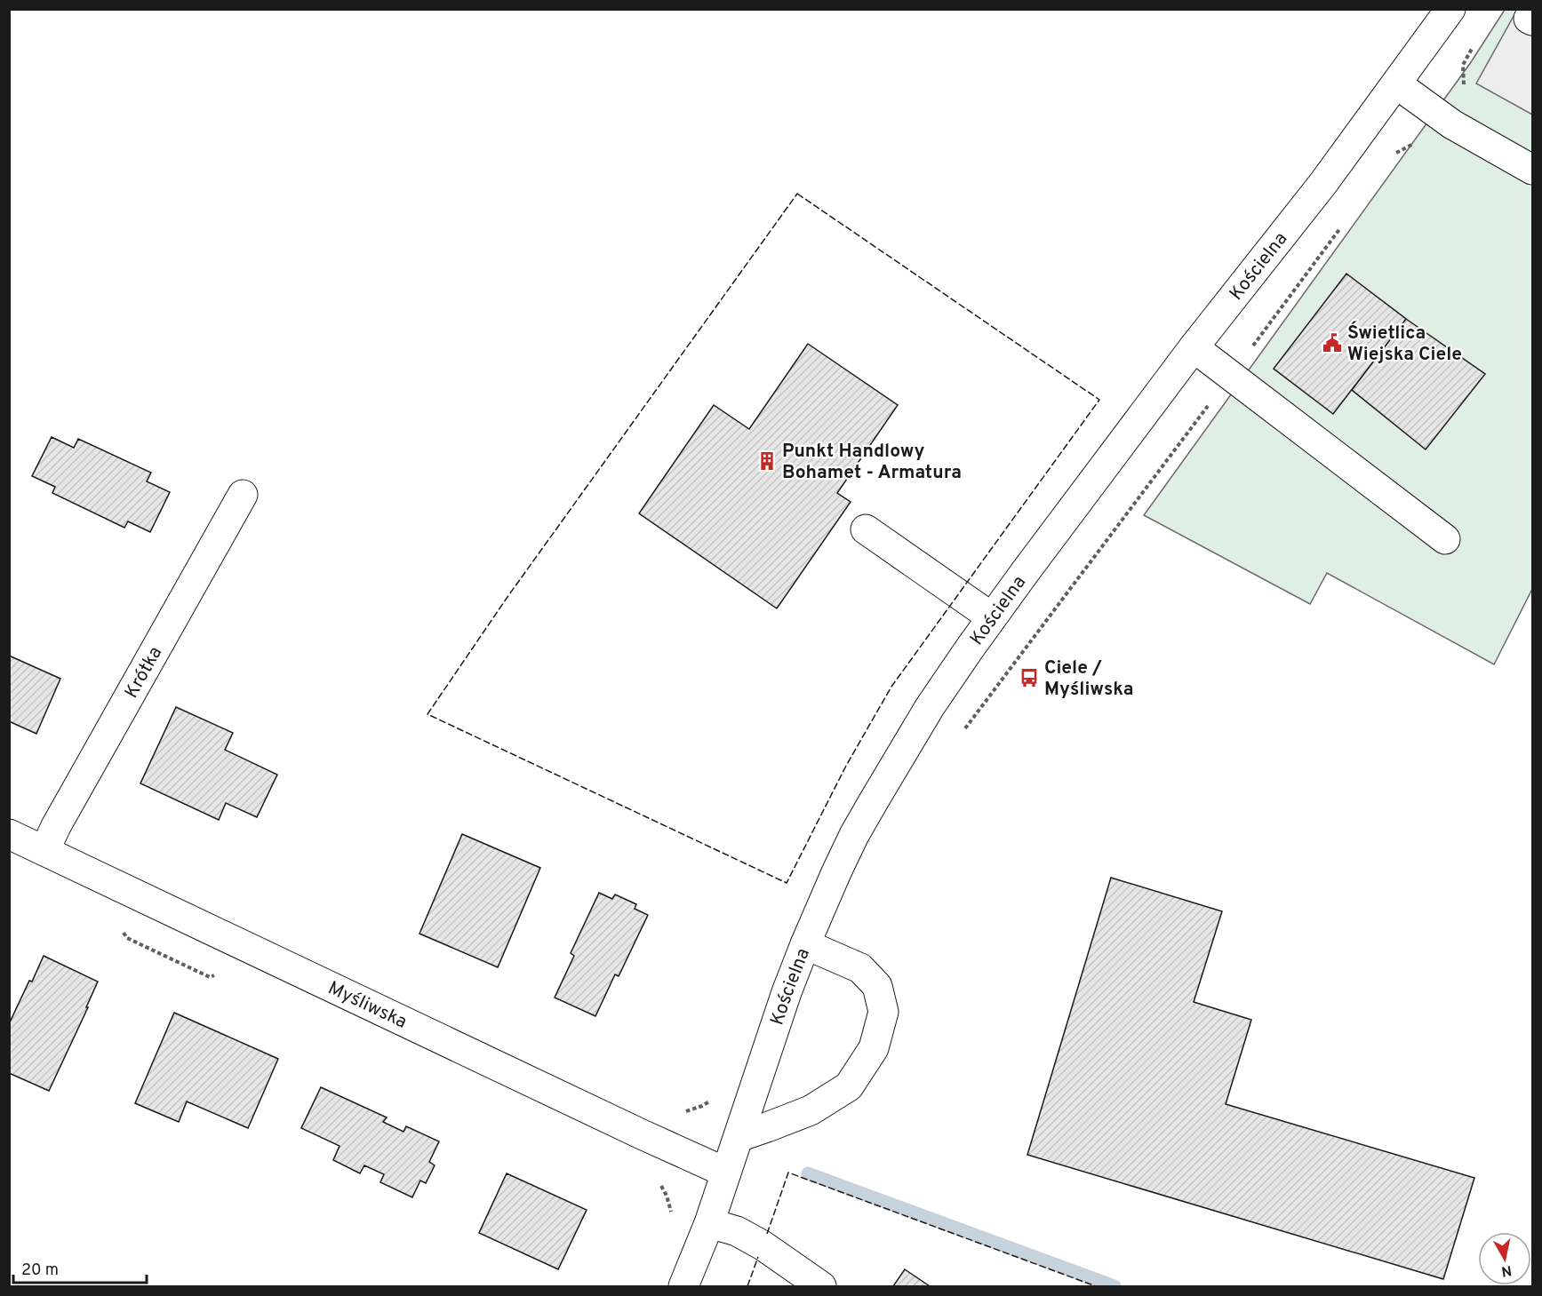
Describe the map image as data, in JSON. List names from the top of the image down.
{
  "streets": {
    "street": ["Kościelna", "Krótka", "Myśliwska"]
  },
  "crossings": [
    ["Kościelna", "Myśliwska"],
    ["Krótka", "Myśliwska"]
  ],
  "places": {
    "public building": ["Świetlica Wiejska Ciele"],
    "building": ["Punkt Handlowy Bohamet - Armatura"],
    "bus stop": ["Ciele / Myśliwska"]
  },
  "scale_bar": "20 m",
  "north": "bottom"
}
